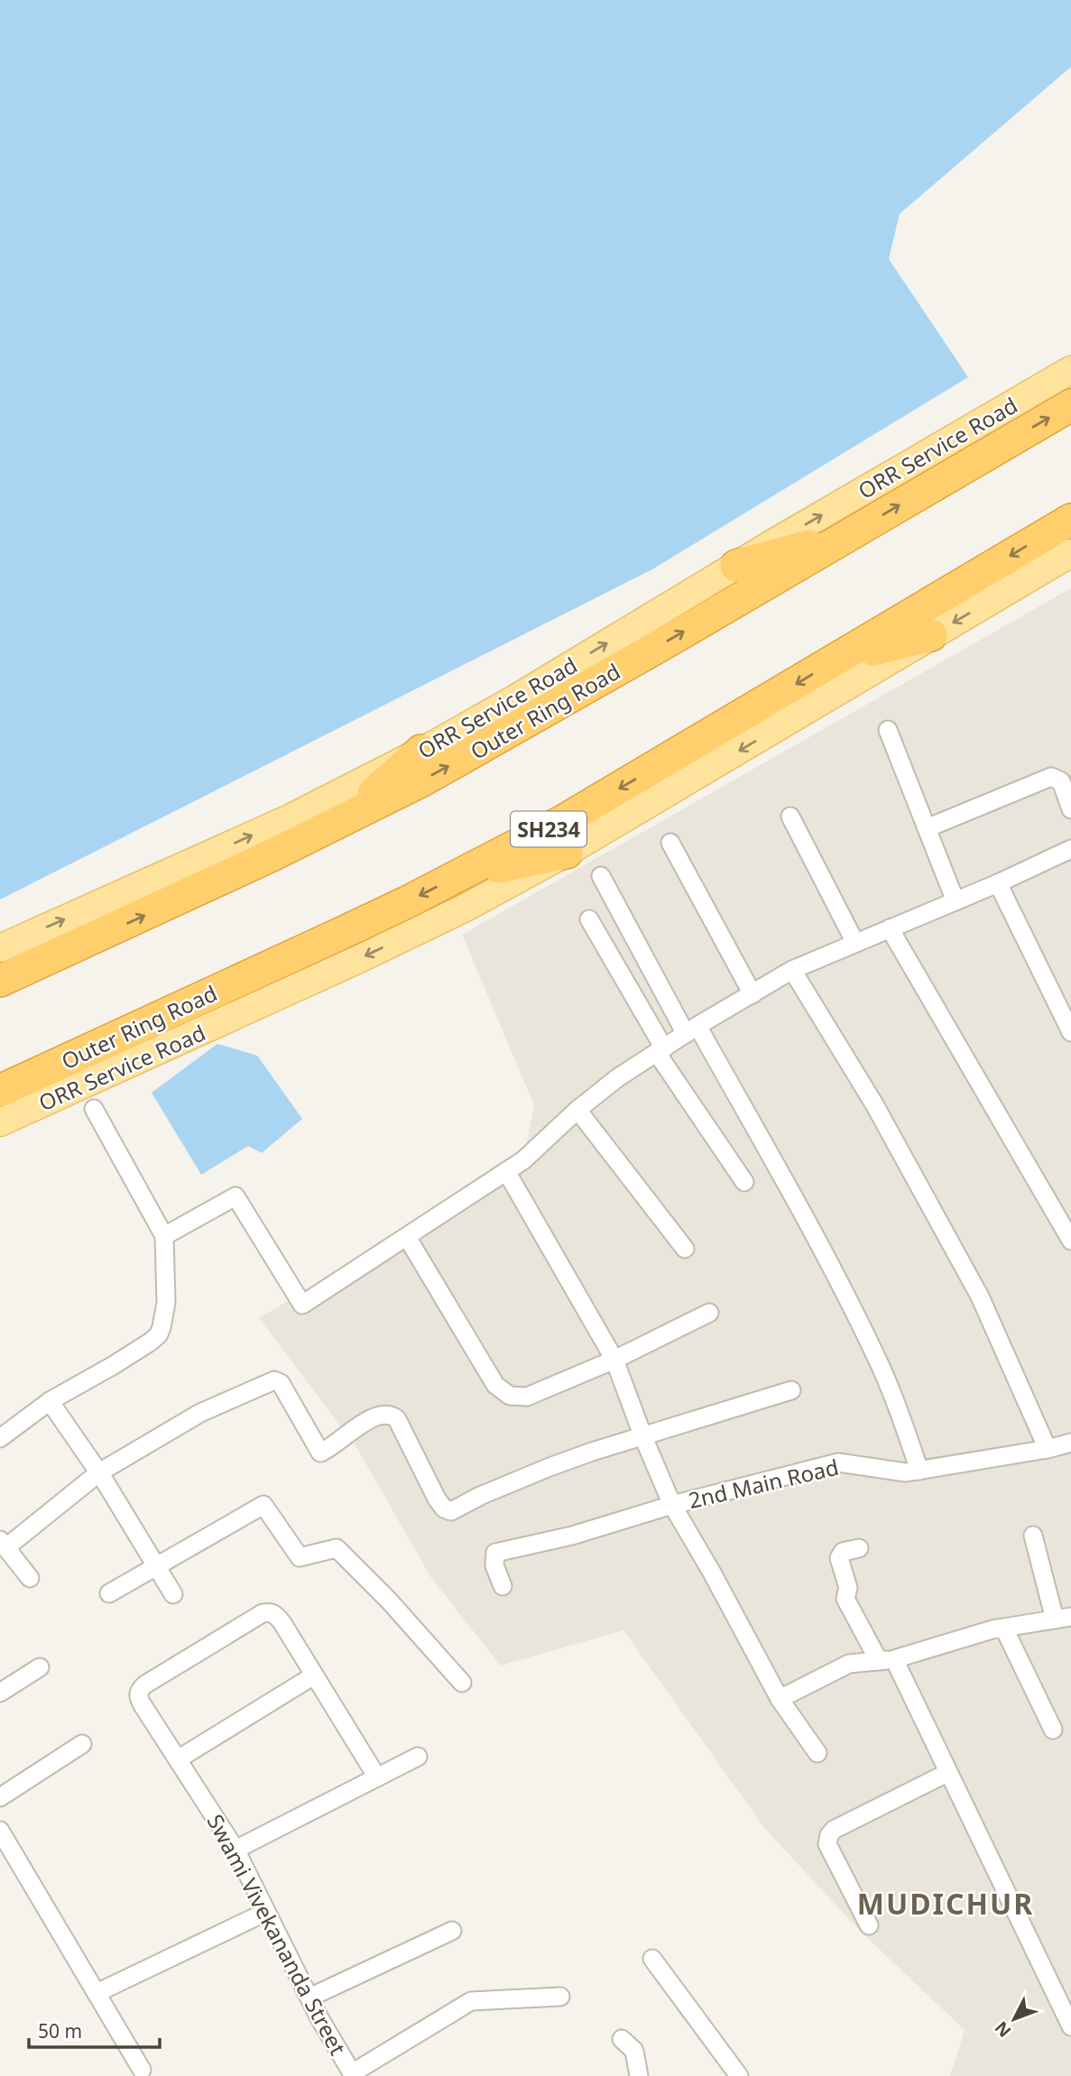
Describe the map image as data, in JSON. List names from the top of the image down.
{
  "streets": {
    "highway": ["Outer Ring Road", "SH234"],
    "main road": ["ORR Service Road"],
    "street": ["2nd Main Road", "Swami Vivekananda Street"]
  },
  "districts": ["MUDICHUR"],
  "scale_bar": "50 m",
  "north": "bottom left"
}
